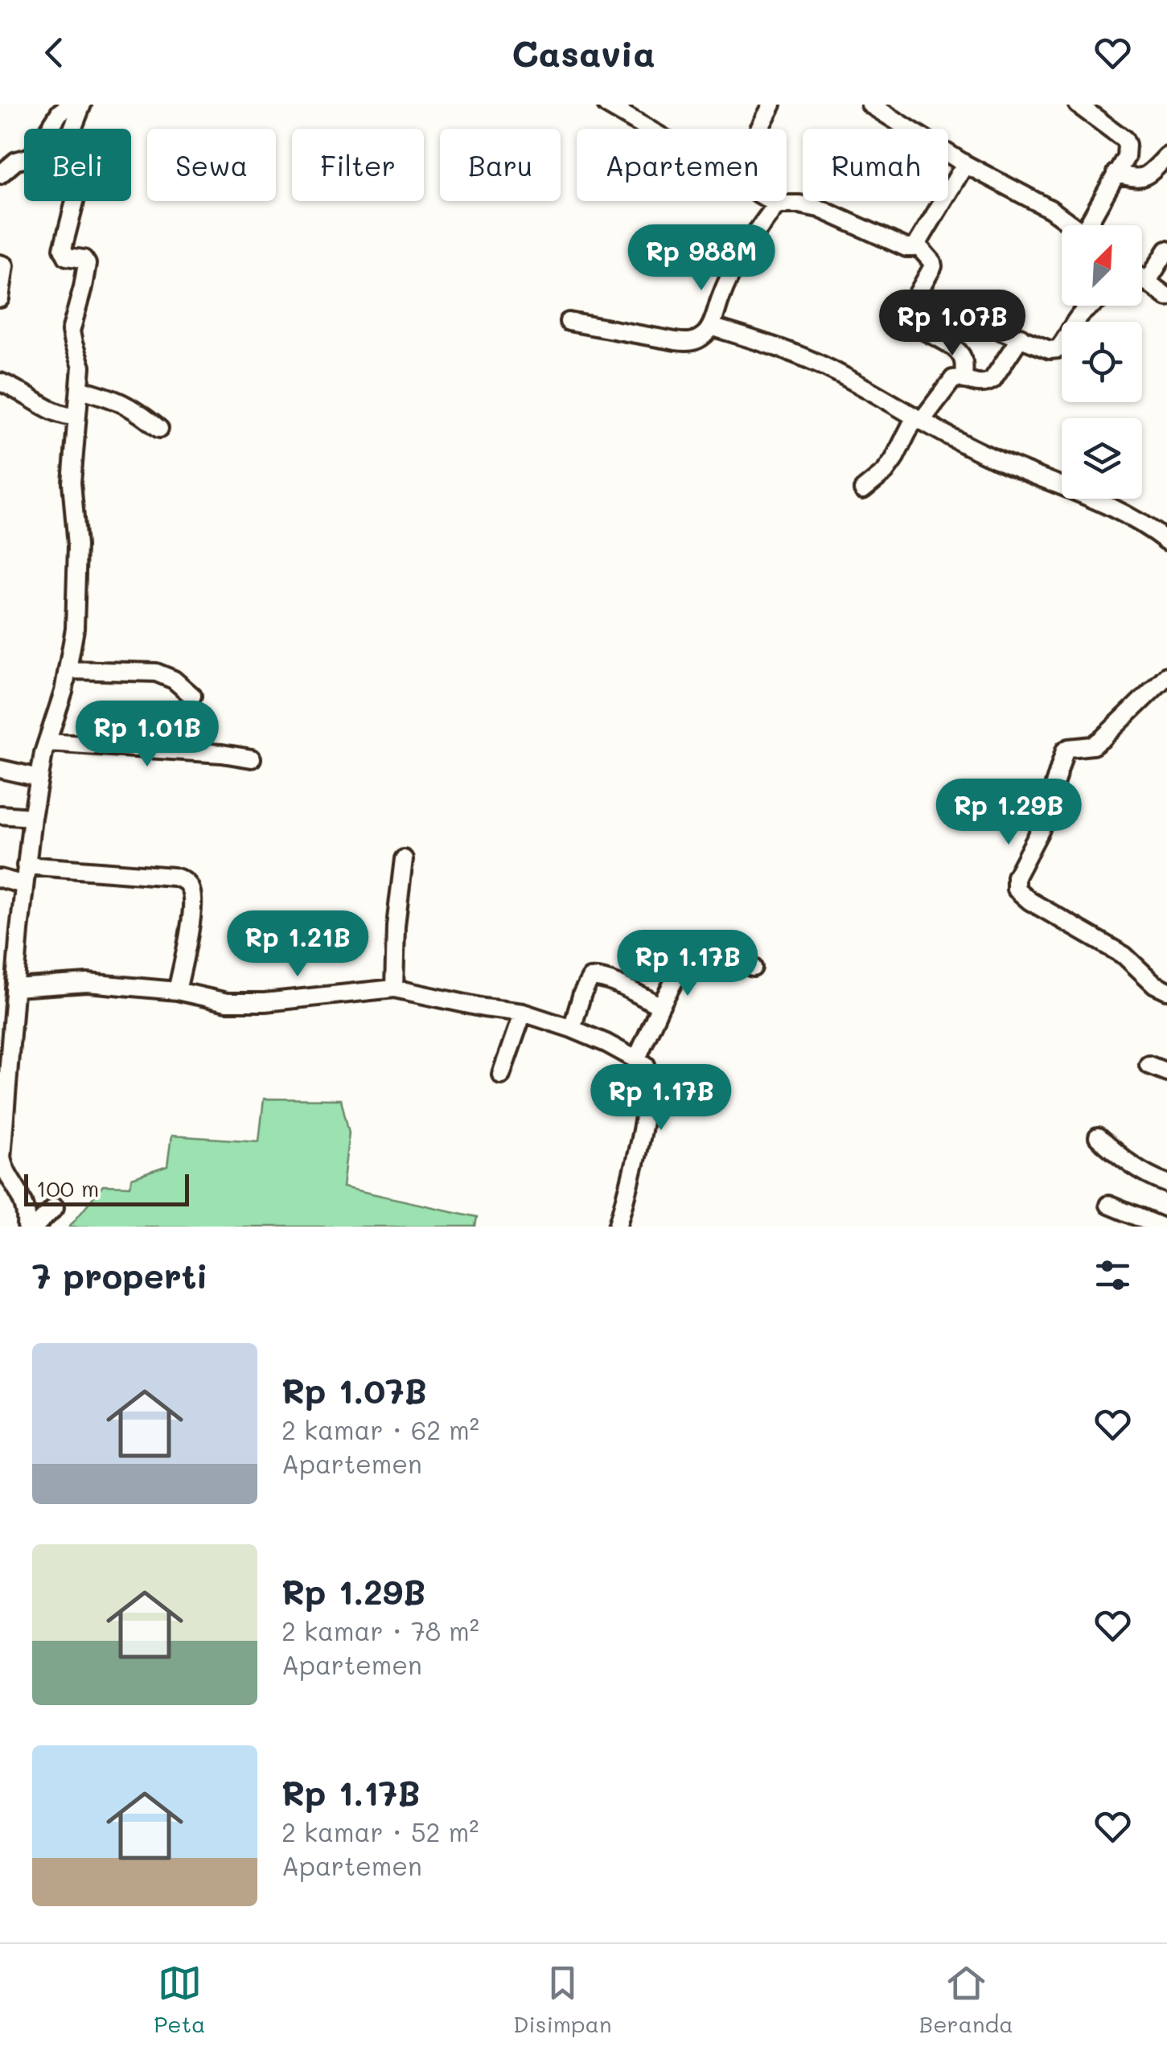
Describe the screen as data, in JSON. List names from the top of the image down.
{
  "scale_bar": "100 m",
  "north": "top right",
  "page": {
    "header": "Casavia",
    "chip": [
      "Beli",
      "Sewa",
      "Filter",
      "Baru",
      "Apartemen",
      "Rumah"
    ],
    "price": [
      "Rp 988M",
      "Rp 1.07B",
      "Rp 1.01B",
      "Rp 1.29B",
      "Rp 1.21B",
      "Rp 1.17B",
      "Rp 1.17B"
    ],
    "scale": "100 m",
    "heading": "7 properti",
    "list": [
      {
        "name": "Rp 1.07B",
        "note": "2 kamar · 62 m² · Apartemen"
      },
      {
        "name": "Rp 1.29B",
        "note": "2 kamar · 78 m² · Apartemen"
      },
      {
        "name": "Rp 1.17B",
        "note": "2 kamar · 52 m² · Apartemen"
      }
    ],
    "tabs": ["Peta", "Disimpan", "Beranda"]
  }
}
